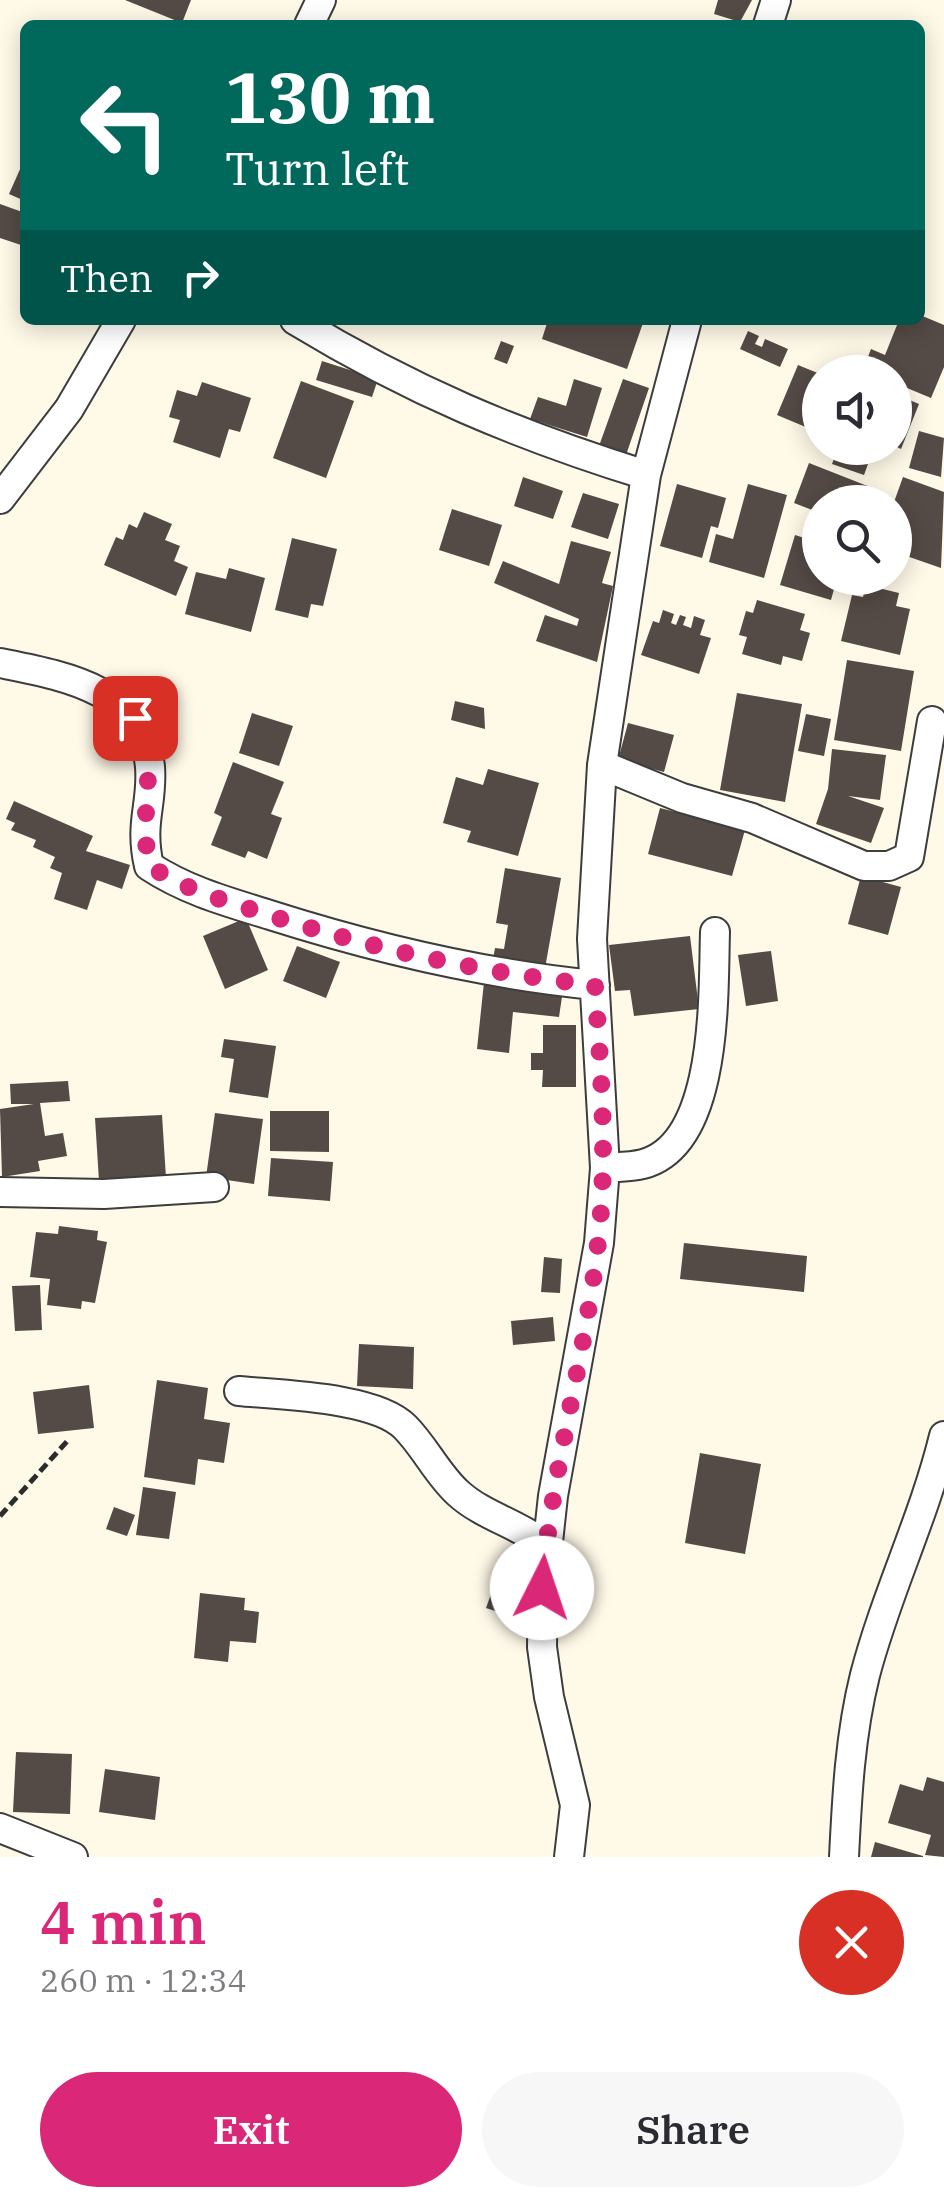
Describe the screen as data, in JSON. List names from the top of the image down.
{
  "page": {
    "turn": ["130 m", "Turn left"],
    "then": "Then",
    "heading": ["4 min", "260 m · 12:34"],
    "buttons": ["Exit", "Share"]
  }
}
